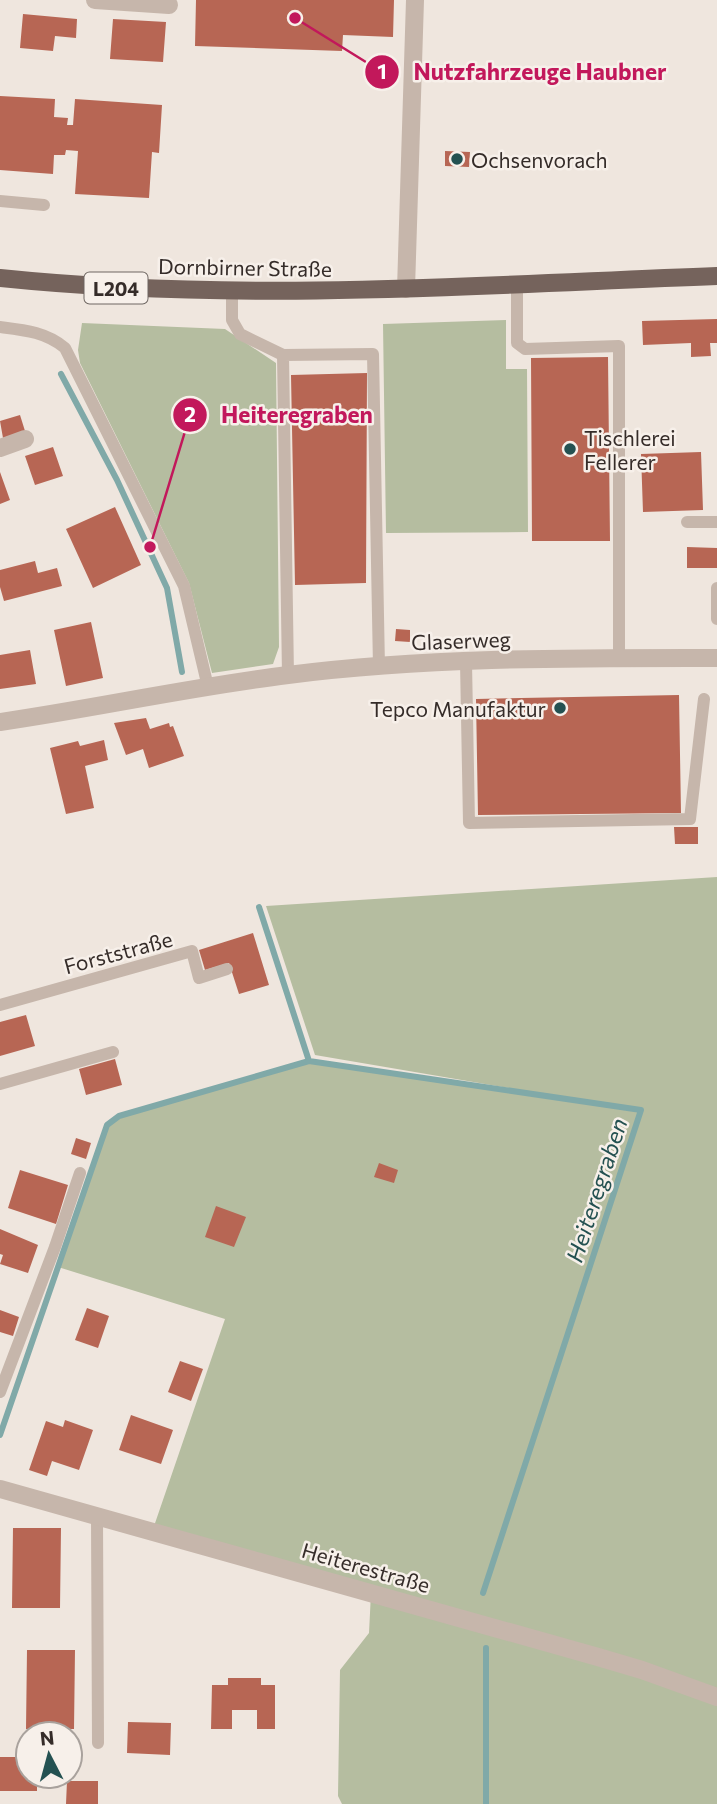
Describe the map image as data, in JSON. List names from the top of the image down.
{
  "streets": {
    "main road": ["Dornbirner Straße", "L204"],
    "street": ["Glaserweg", "Heiterestraße"],
    "lane": ["Forststraße"]
  },
  "water": ["Heiteregraben"],
  "places": [
    "Nutzfahrzeuge Haubner",
    "Ochsenvorach",
    "Tischlerei Fellerer",
    "Heiteregraben",
    "Tepco Manufaktur"
  ],
  "north": "top"
}
